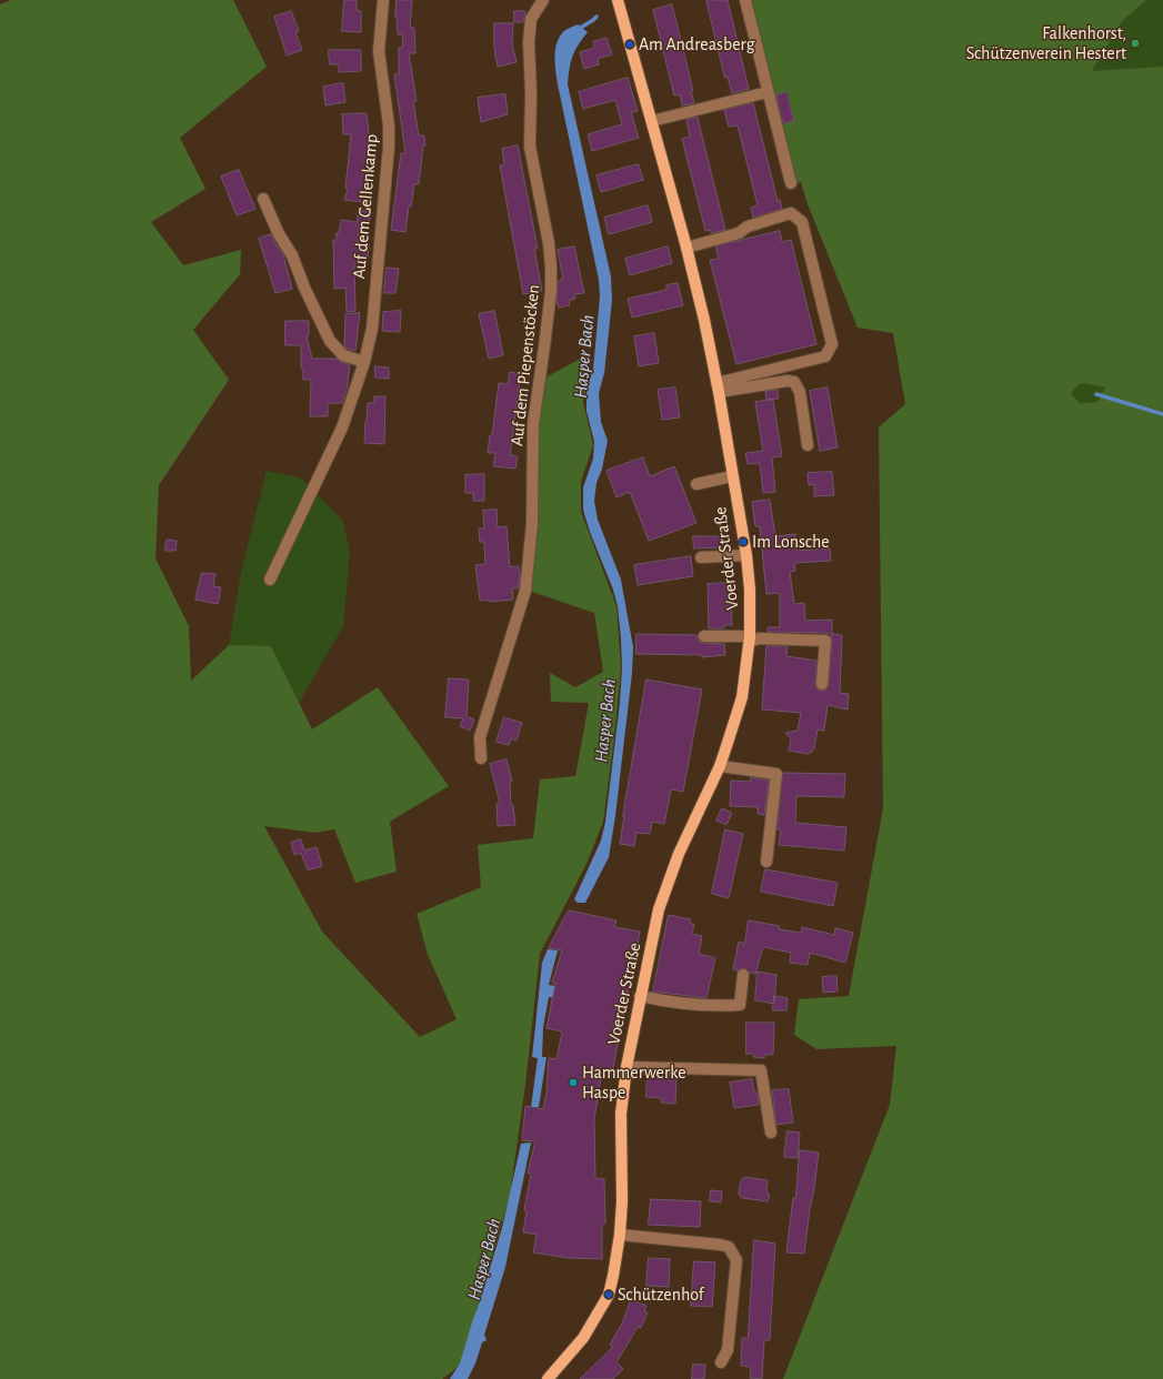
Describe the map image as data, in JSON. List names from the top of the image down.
{
  "streets": {
    "main road": ["Voerder Straße"],
    "street": ["Auf dem Gellenkamp", "Auf dem Piepenstöcken"]
  },
  "water": ["Hasper Bach"],
  "places": [
    "Falkenhorst, Schützenverein Hestert",
    "Am Andreasberg",
    "Im Lonsche",
    "Hammerwerke Haspe",
    "Schützenhof"
  ]
}
